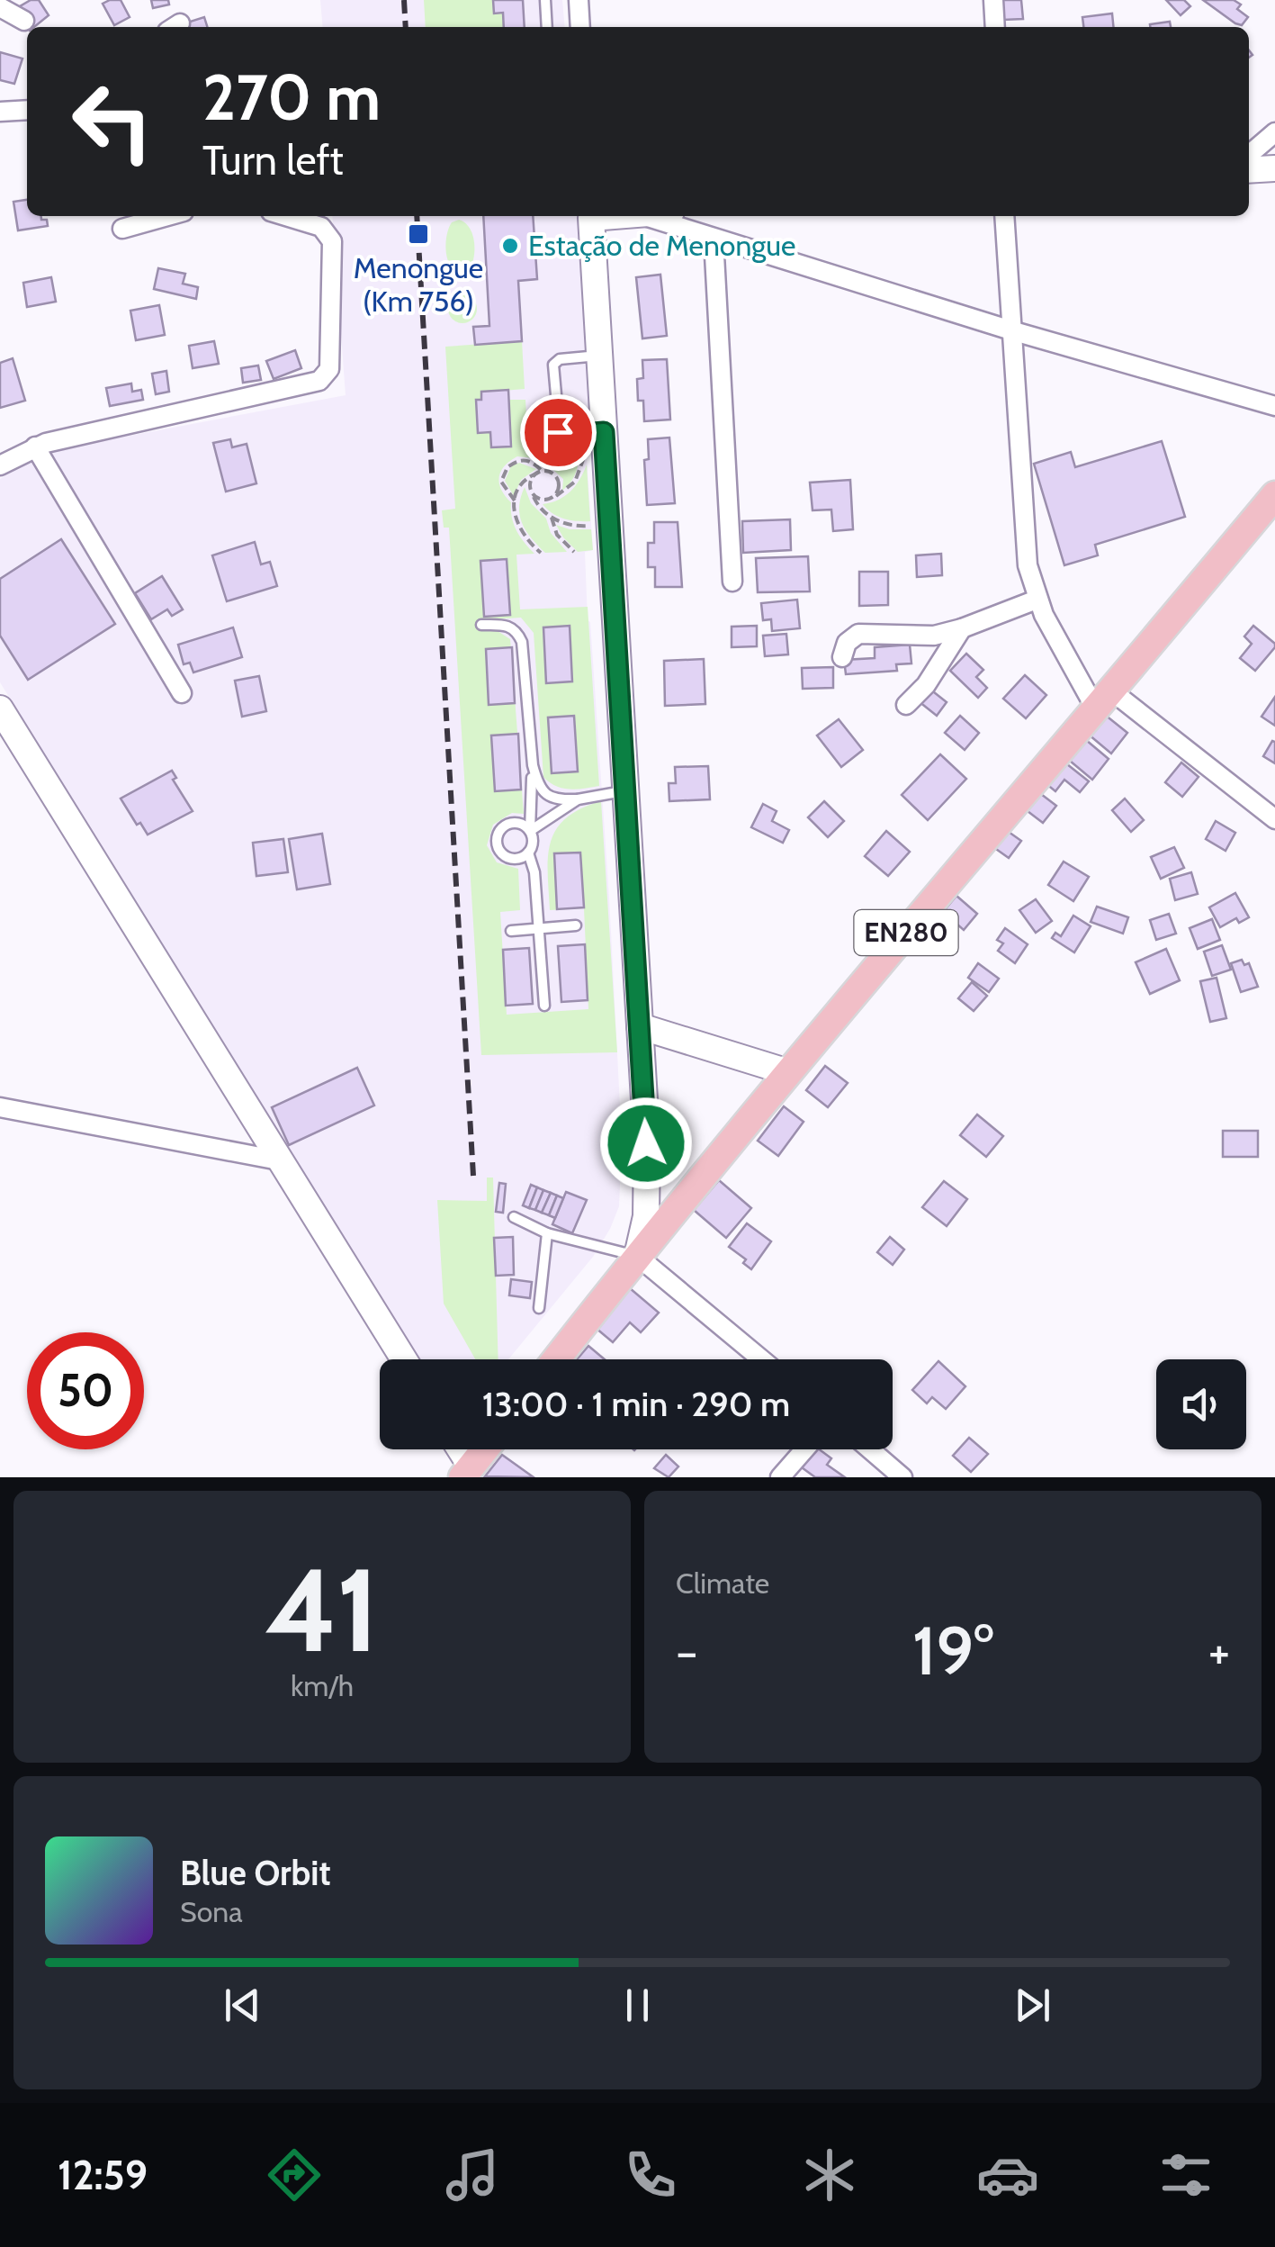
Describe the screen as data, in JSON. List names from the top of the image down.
{
  "streets": {
    "main road": ["EN280"]
  },
  "places": {
    "transit": ["Menongue (Km 756)"],
    "other": ["Estação de Menongue"]
  },
  "page": {
    "turn": ["270 m", "Turn left"],
    "limit": "50",
    "trip": "13:00 · 1 min · 290 m",
    "tile": [
      ["41", "km/h"],
      "Climate"
    ],
    "heat": ["−", "19°", "+"],
    "song": ["Blue Orbit", "Sona"],
    "tabs": "12:59"
  }
}
